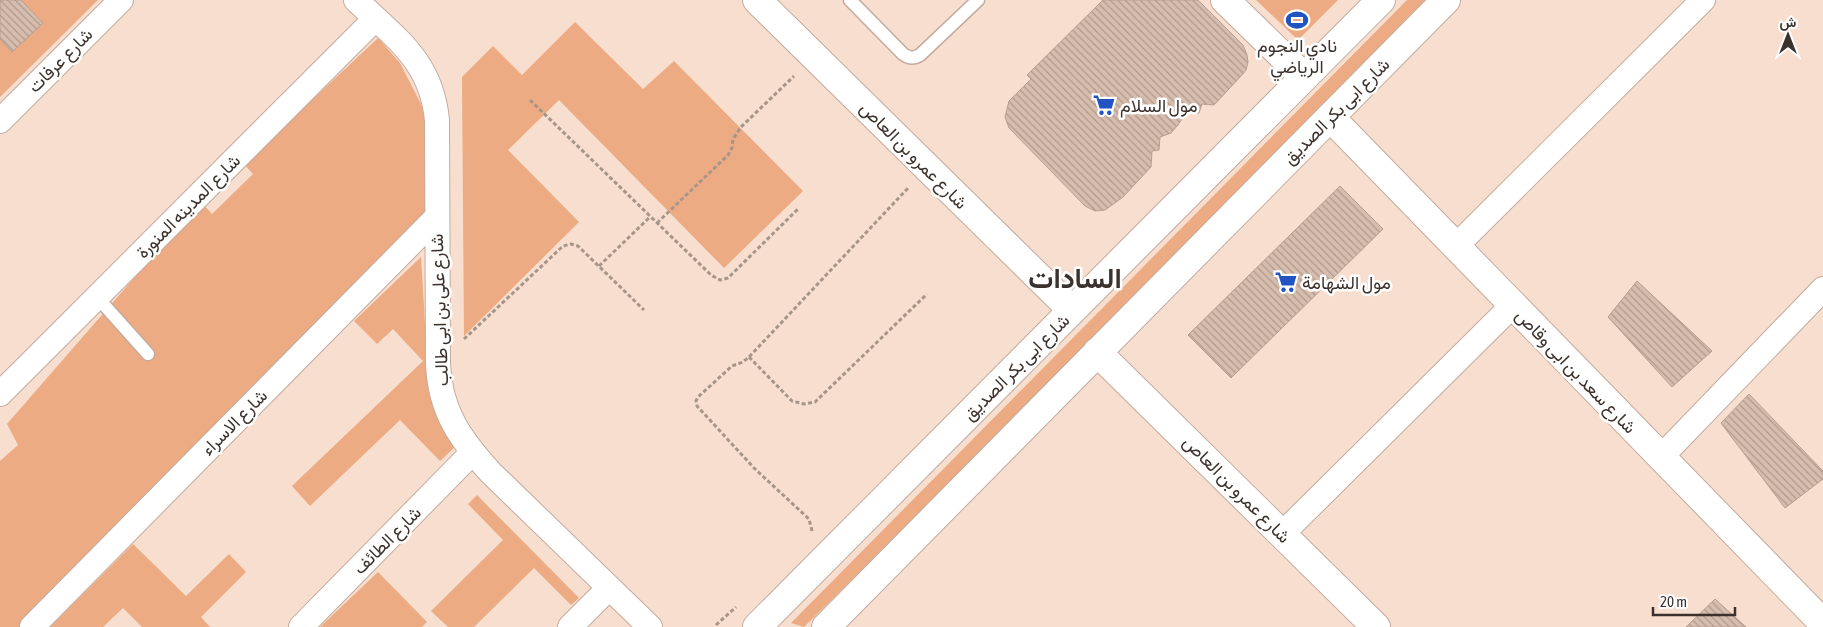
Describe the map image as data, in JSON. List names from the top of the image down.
{
  "streets": {
    "main road": ["شارع ابى بكر الصديق", "شارع عمرو بن العاص", "شارع سعد بن ابى وقاص"],
    "street": [
      "شارع عرفات",
      "شارع المدينه المنورة",
      "شارع على بن ابى طالب",
      "شارع الاسراء",
      "شارع الطائف"
    ]
  },
  "crossings": [
    ["شارع ابى بكر الصديق", "شارع عمرو بن العاص"],
    ["شارع ابى بكر الصديق", "شارع سعد بن ابى وقاص"],
    ["شارع المدينه المنورة", "شارع على بن ابى طالب"],
    ["شارع على بن ابى طالب", "شارع الاسراء"],
    ["شارع على بن ابى طالب", "شارع الطائف"]
  ],
  "districts": ["السادات"],
  "places": {
    "sports": ["نادي النجوم الرياضي"],
    "supermarket": ["مول السلام", "مول الشهامة"]
  },
  "scale_bar": "20 m",
  "north": "top"
}
